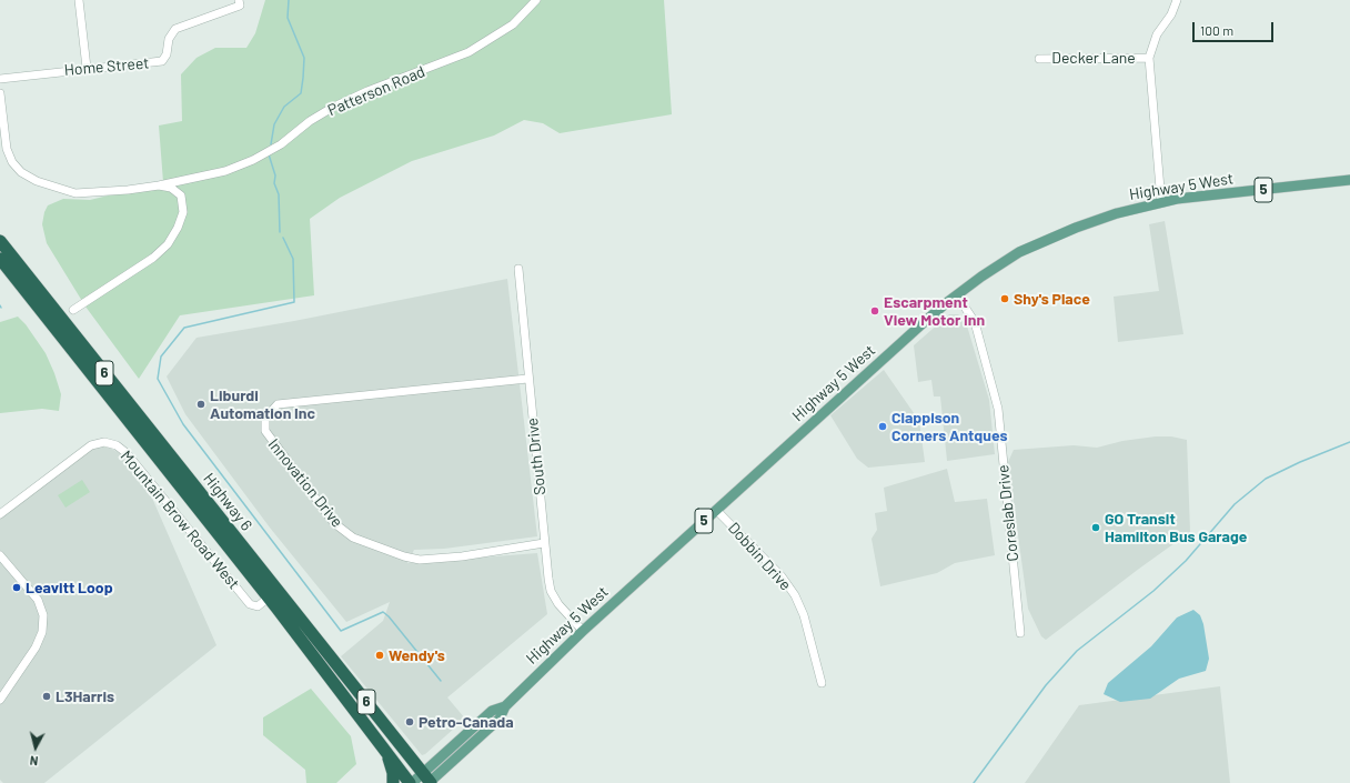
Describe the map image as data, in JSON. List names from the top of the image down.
{
  "streets": {
    "highway": ["6", "Highway 6"],
    "main road": ["Highway 5 West", "5"],
    "street": [
      "Decker Lane",
      "Home Street",
      "Patterson Road",
      "South Drive",
      "Innovation Drive",
      "Coreslab Drive",
      "Mountain Brow Road West",
      "Dobbin Drive"
    ]
  },
  "crossings": [
    ["Highway 5 West", "5"],
    ["Highway 5 West", "South Drive"],
    ["Highway 5 West", "Highway 6"],
    ["Highway 5 West", "Coreslab Drive"],
    ["Highway 5 West", "Dobbin Drive"],
    ["5", "Highway 6"],
    ["South Drive", "Innovation Drive"],
    ["Highway 6", "Mountain Brow Road West"]
  ],
  "places": [
    "Shy's Place",
    "Escarpment View Motor Inn",
    "Liburdi Automation Inc",
    "Clappison Corners Antques",
    "GO Transit Hamilton Bus Garage",
    "Leavitt Loop",
    "Wendy's",
    "L3Harris",
    "Petro-Canada"
  ],
  "scale_bar": "100 m",
  "north": "bottom"
}
